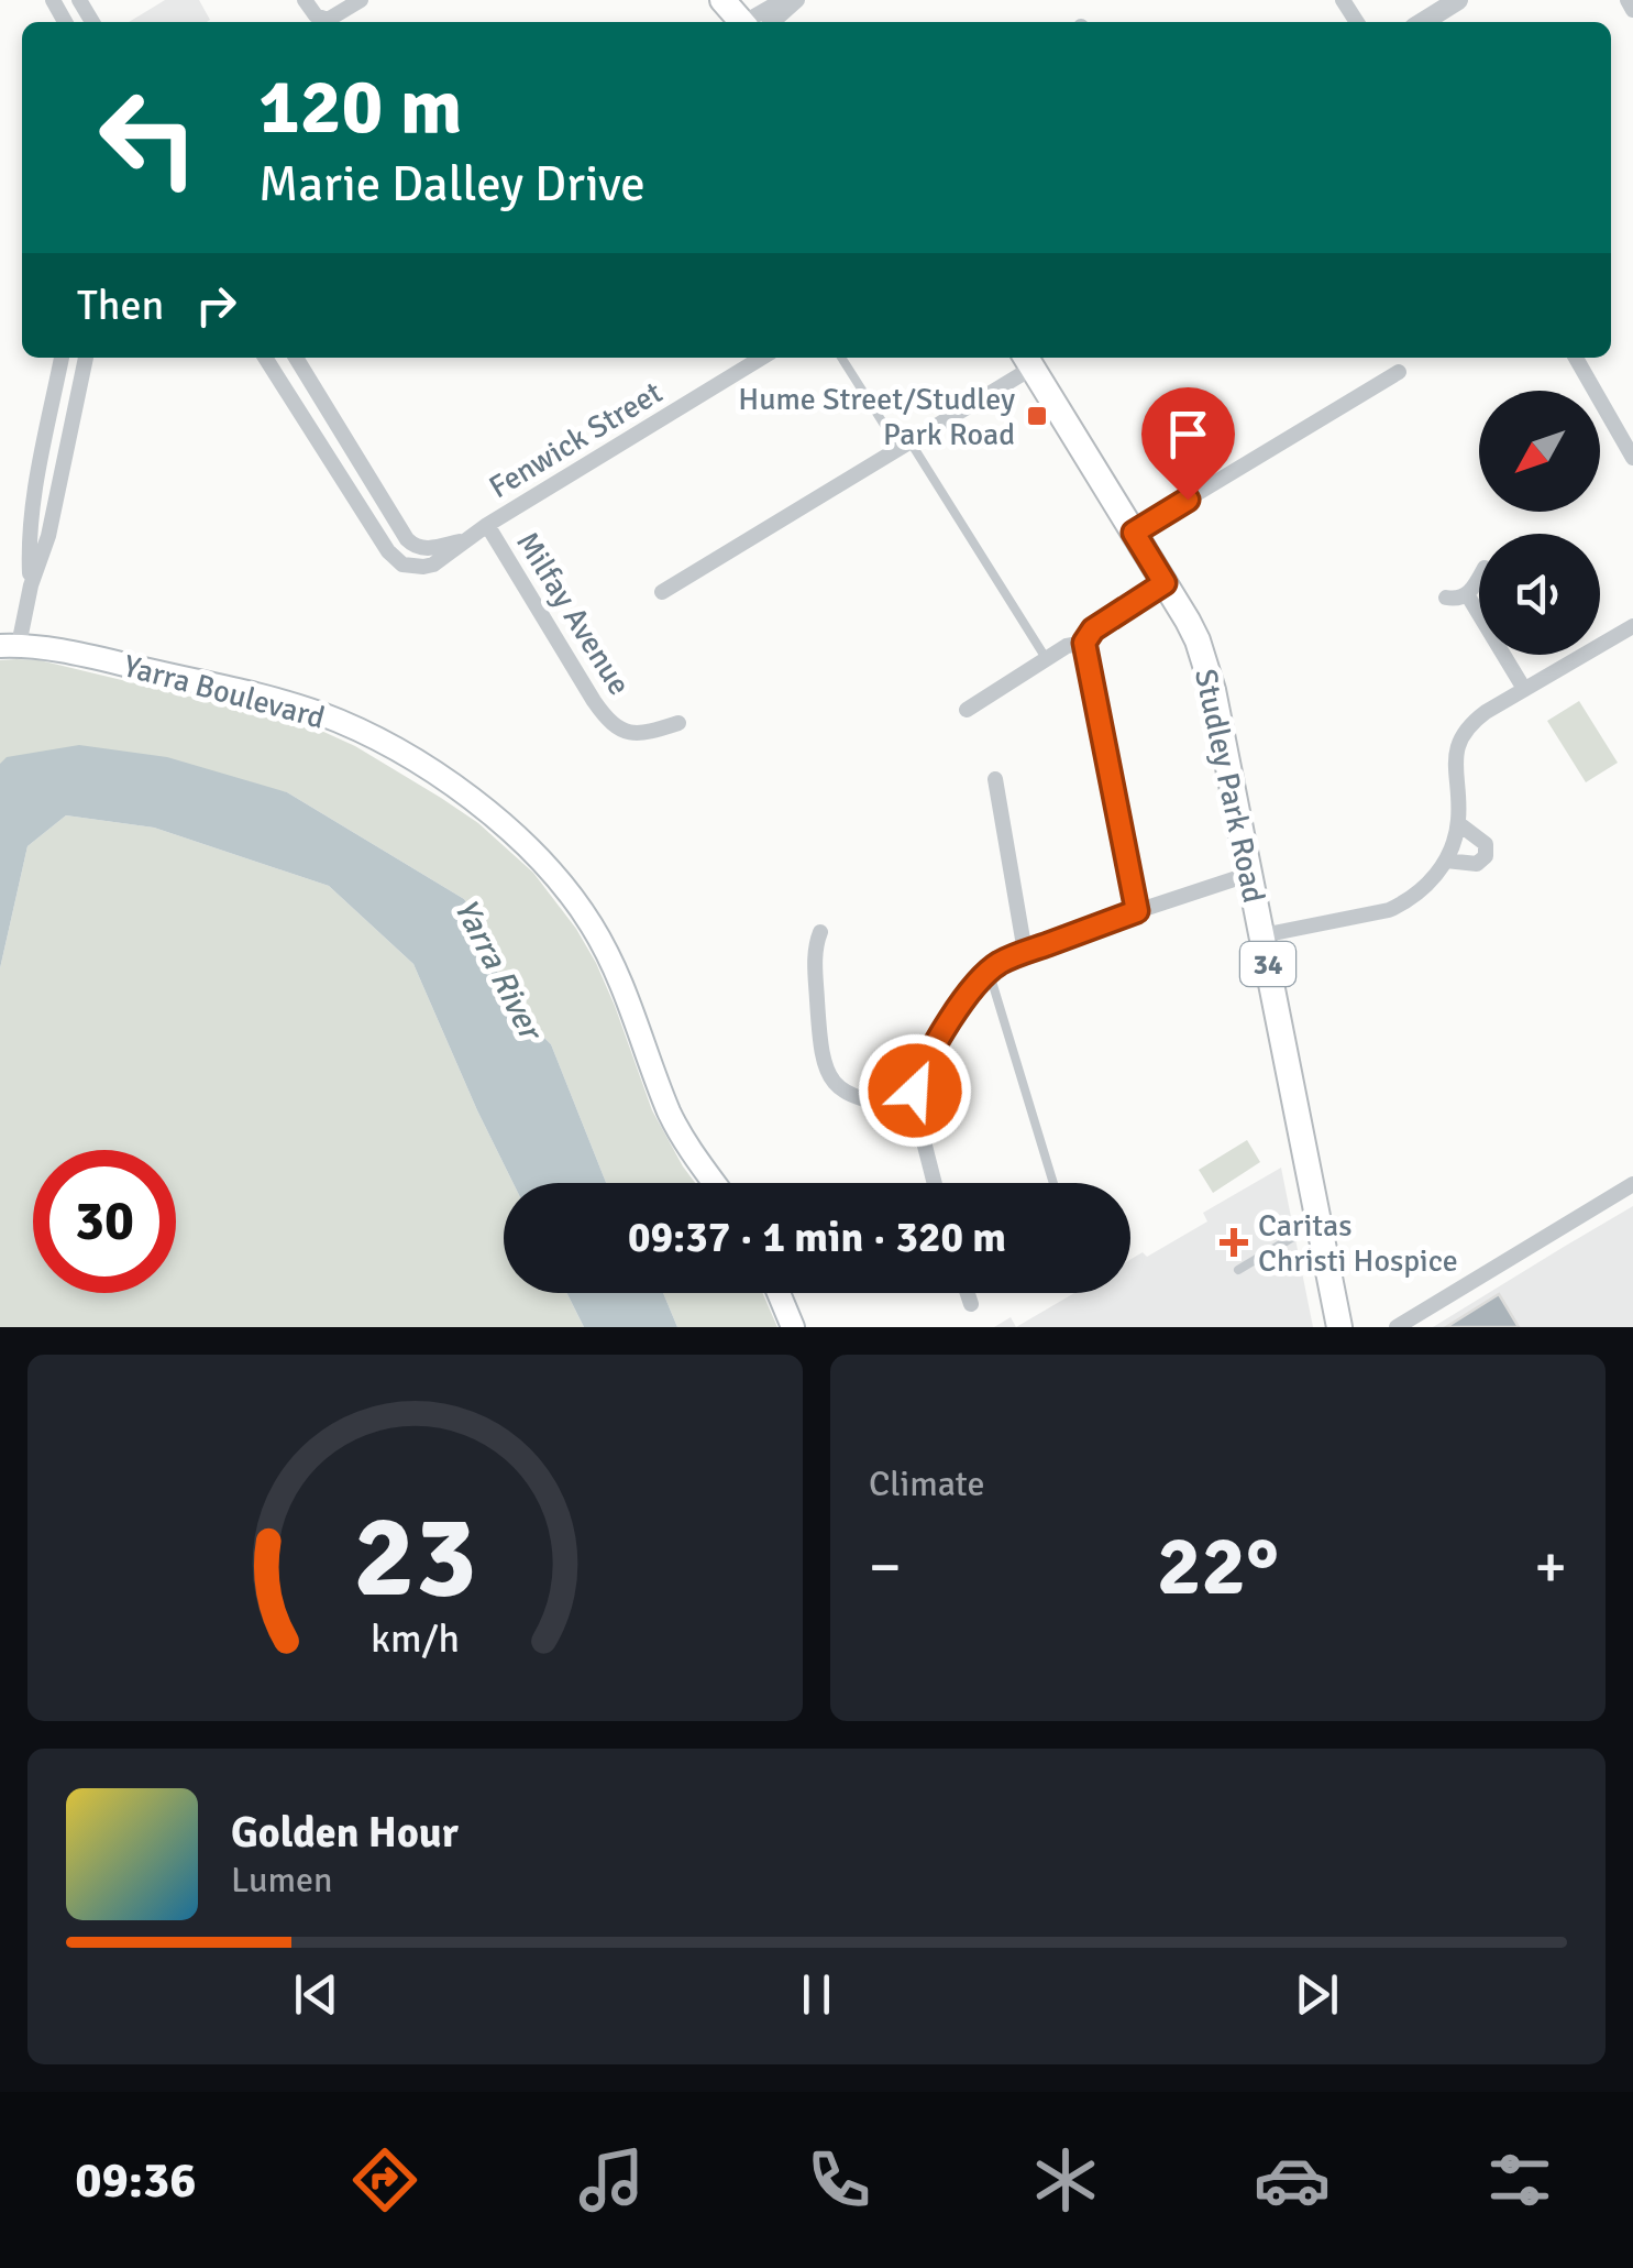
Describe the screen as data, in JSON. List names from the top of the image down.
{
  "streets": {
    "main road": ["Yarra Boulevard", "Studley Park Road", "34"],
    "street": ["Fenwick Street", "Milfay Avenue"]
  },
  "crossings": [
    ["Fenwick Street", "Milfay Avenue"]
  ],
  "water": ["Yarra River"],
  "places": {
    "transit": ["Hume Street/Studley Park Road"],
    "health": ["Caritas Christi Hospice"]
  },
  "north": "bottom left",
  "page": {
    "turn": ["120 m", "Marie Dalley Drive"],
    "then": "Then",
    "limit": "30",
    "trip": "09:37 · 1 min · 320 m",
    "tile": "Climate",
    "heat": ["−", "22°", "+"],
    "song": ["Golden Hour", "Lumen"],
    "tabs": "09:36",
    "gauge": ["23", "km/h"]
  }
}
